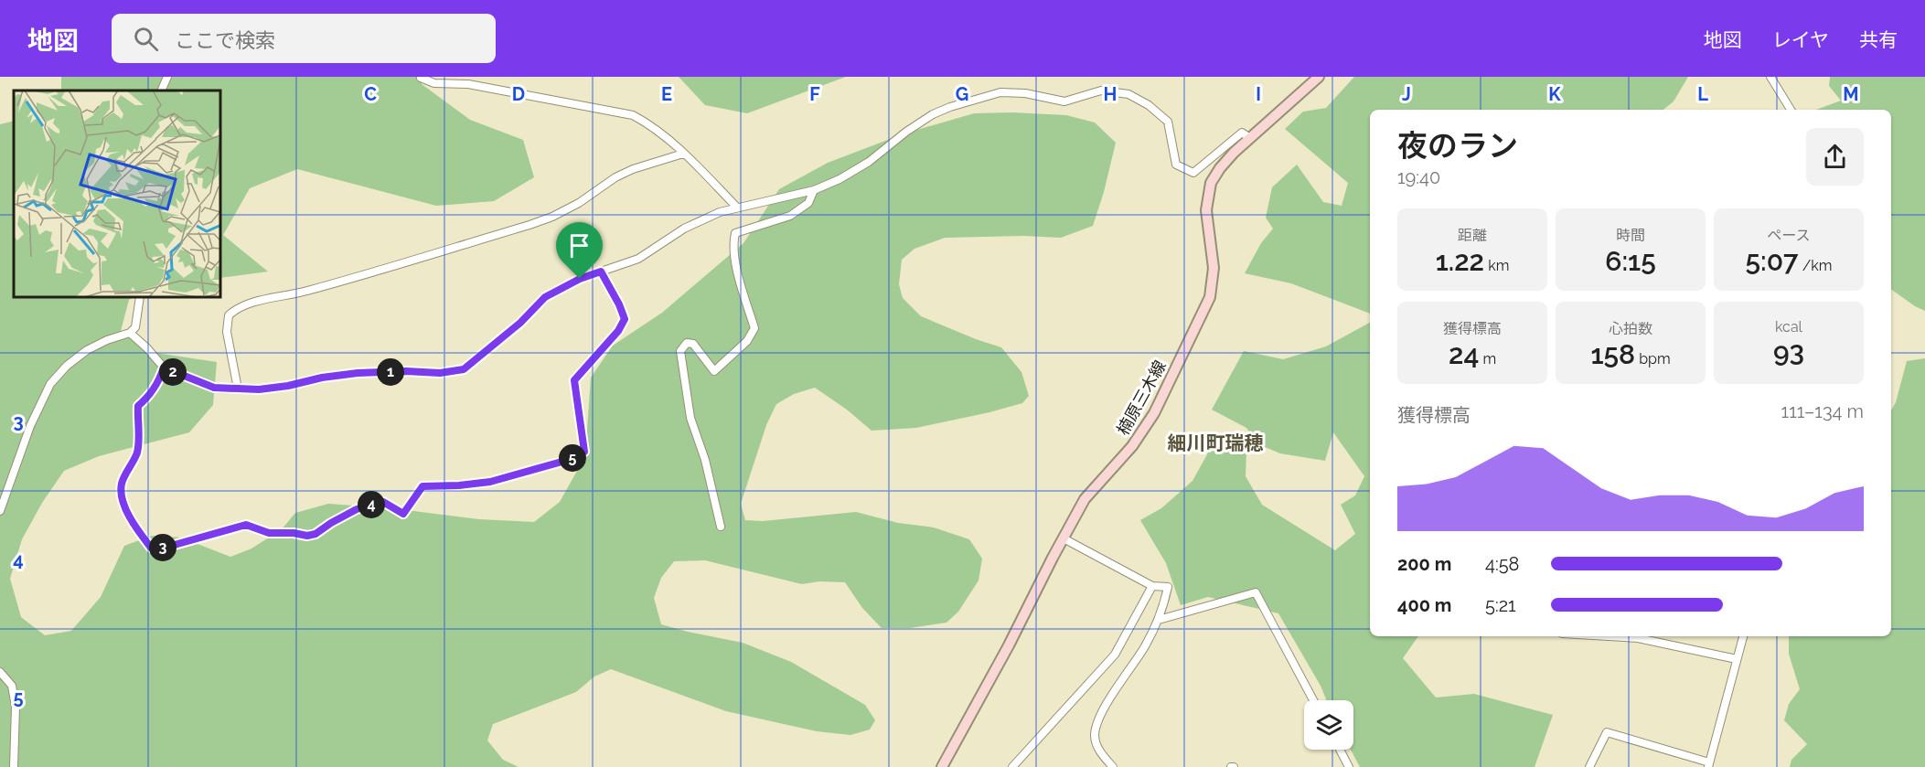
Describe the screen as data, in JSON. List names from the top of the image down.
{
  "streets": {
    "main road": ["楠原三木線"]
  },
  "districts": ["細川町瑞穂"],
  "page": {
    "header": "地図",
    "search": "ここで検索",
    "nav": ["地図", "レイヤ", "共有"],
    "heading": ["夜のラン", "19:40"],
    "stats": [
      ["距離", "1.22 km"],
      ["時間", "6:15"],
      ["ペース", "5:07 /km"],
      ["獲得標高", "24 m"],
      ["心拍数", "158 bpm"],
      ["kcal", "93"]
    ],
    "pins": [
      "1",
      "2",
      "5",
      "4",
      "3"
    ],
    "chart": ["獲得標高", "111–134 m"],
    "list": [
      {
        "name": "200 m",
        "note": "4:58"
      },
      {
        "name": "400 m",
        "note": "5:21"
      }
    ]
  },
  "grid": {
    "columns": [
      "C",
      "D",
      "E",
      "F",
      "G",
      "H",
      "I",
      "J",
      "K",
      "L",
      "M"
    ],
    "rows": ["3", "4", "5"]
  }
}
